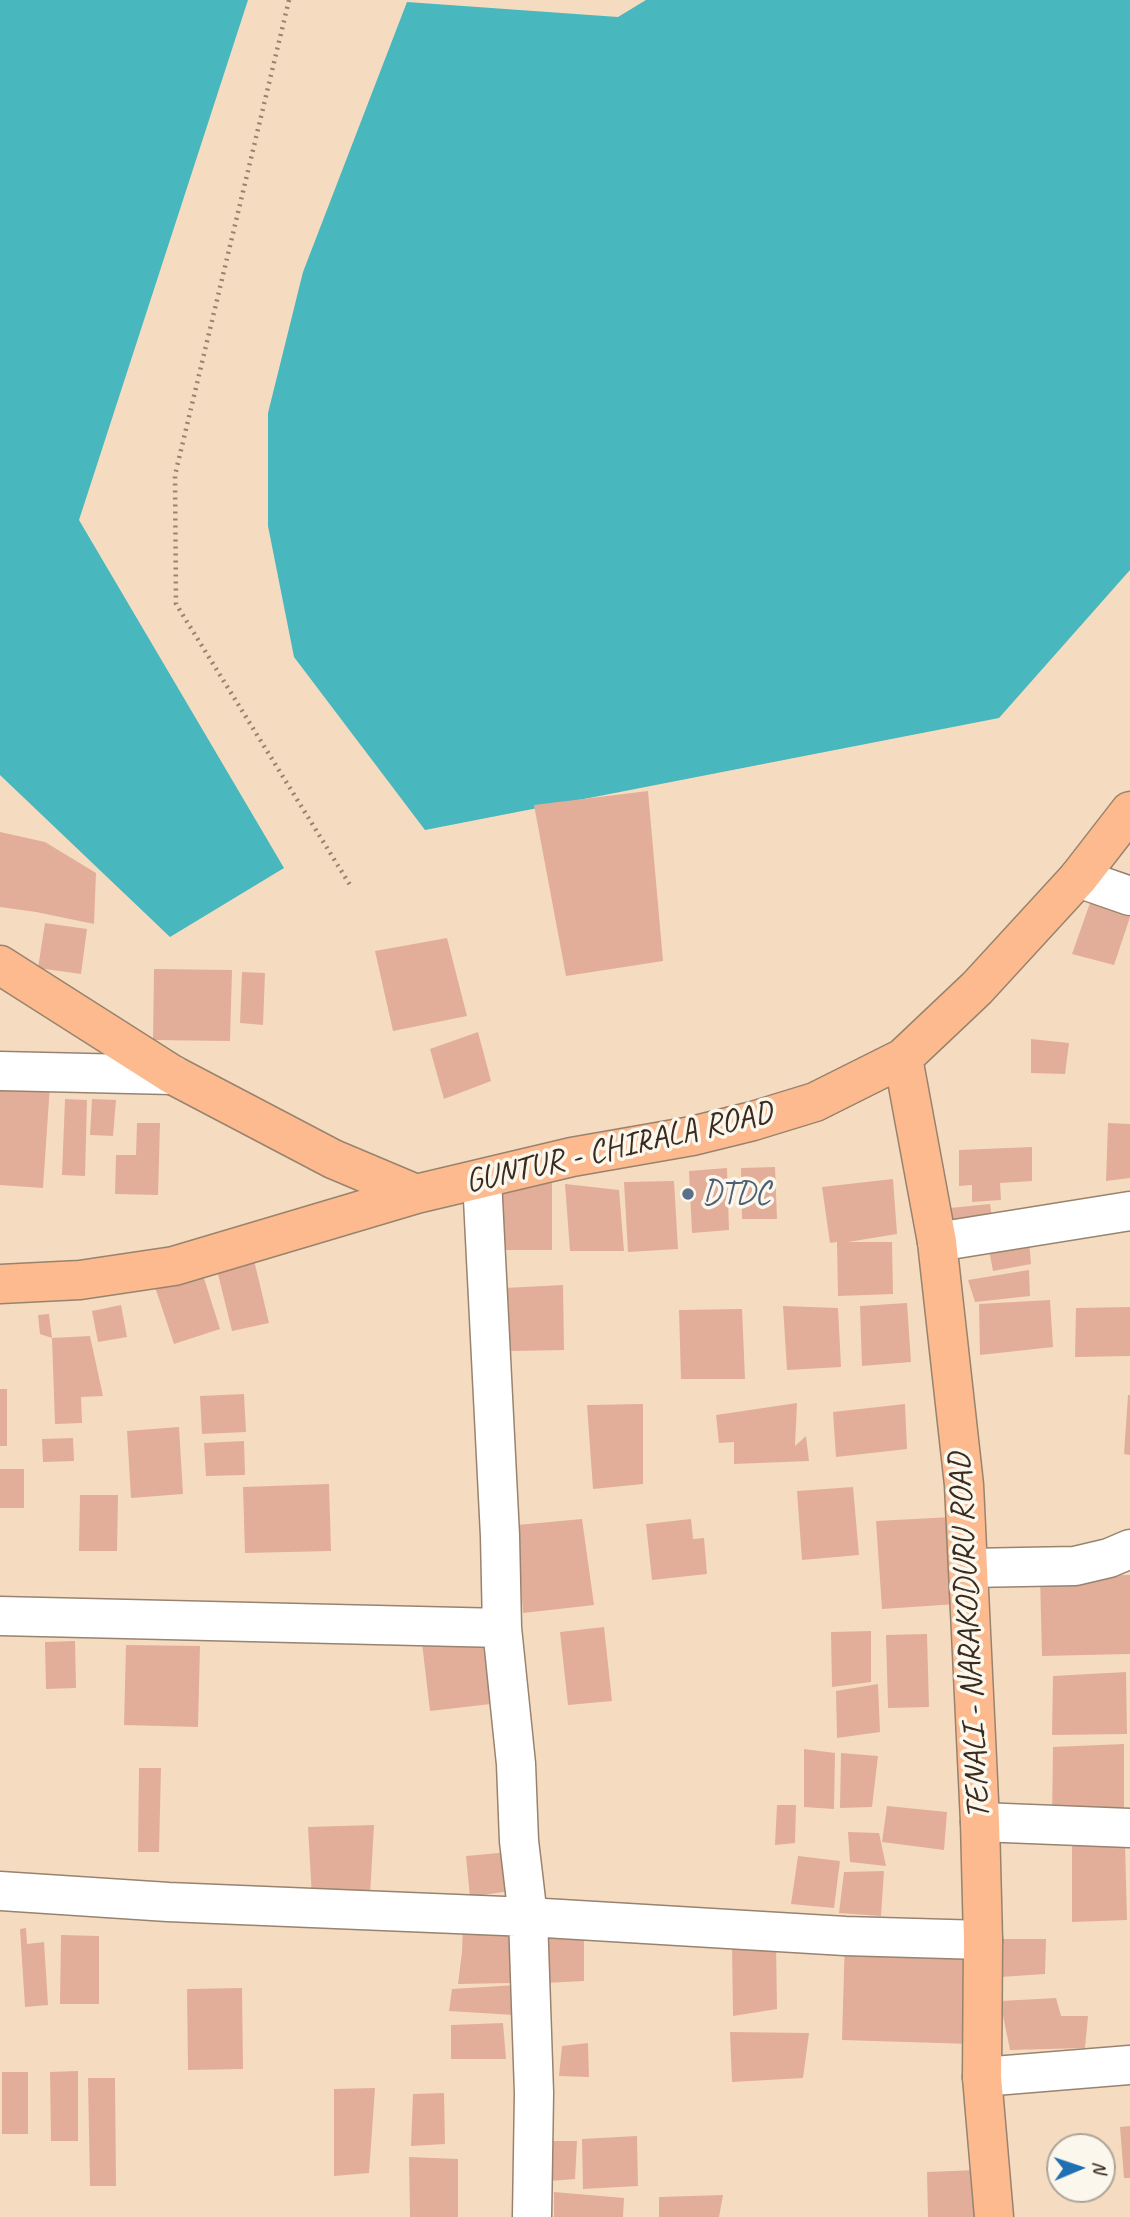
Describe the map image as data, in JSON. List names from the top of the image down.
{
  "streets": {
    "main road": ["GUNTUR - CHIRALA ROAD", "TENALI - NARAKODURU ROAD"]
  },
  "crossings": [
    ["GUNTUR - CHIRALA ROAD", "TENALI - NARAKODURU ROAD"]
  ],
  "places": ["DTDC"],
  "north": "right"
}
